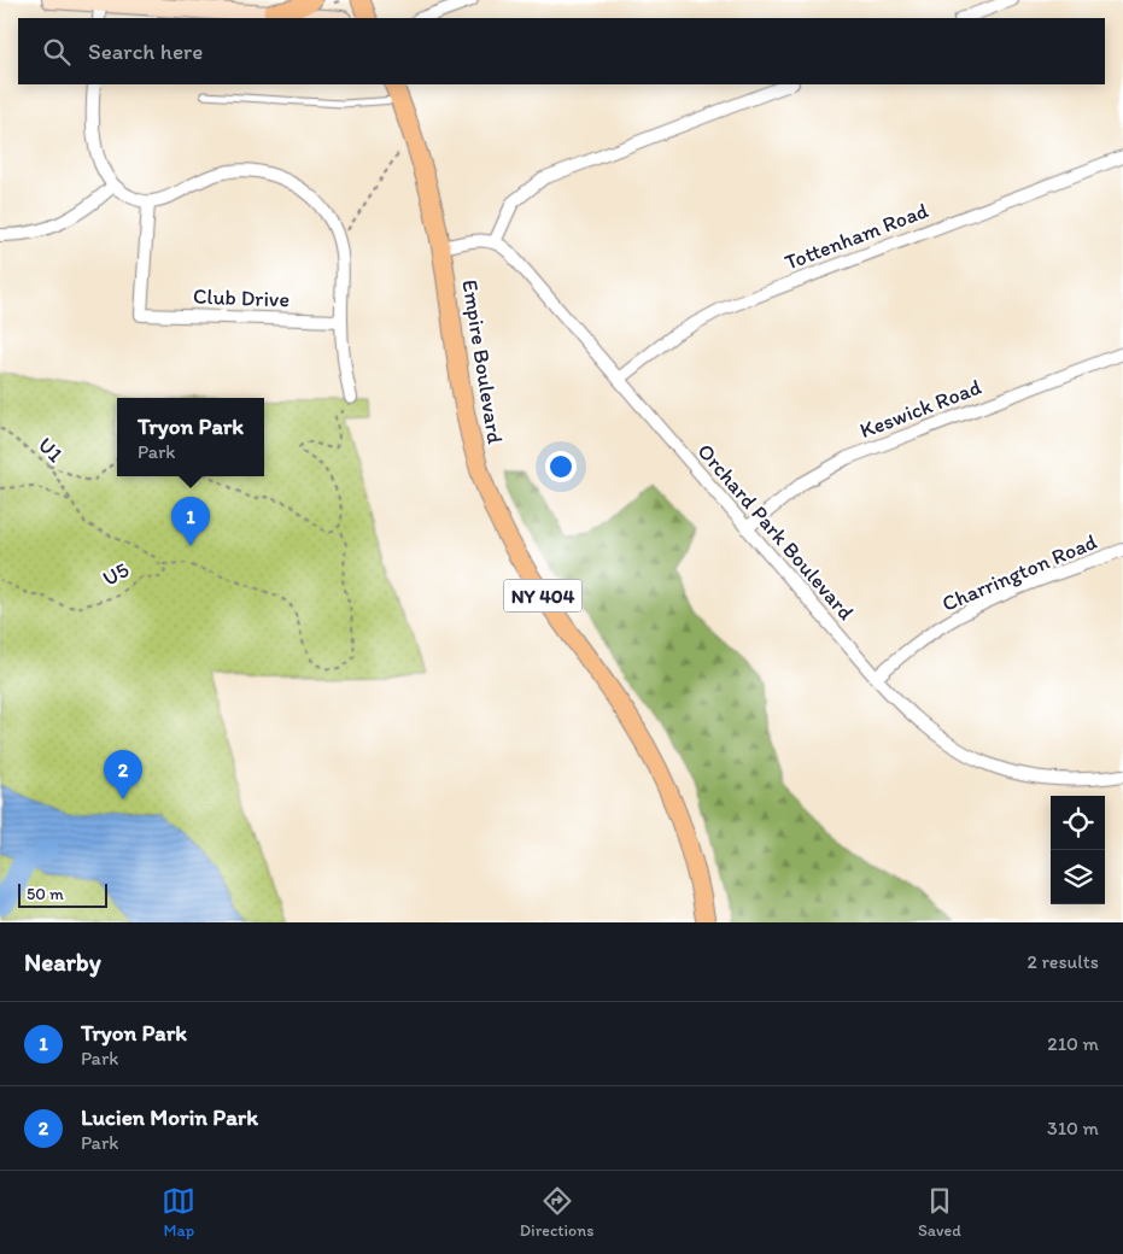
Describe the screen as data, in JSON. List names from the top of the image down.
{
  "streets": {
    "main road": ["Empire Boulevard", "NY 404"],
    "street": [
      "Tottenham Road",
      "Club Drive",
      "Keswick Road",
      "Orchard Park Boulevard",
      "Charrington Road"
    ],
    "path": ["U1", "U5"]
  },
  "crossings": [
    ["Tottenham Road", "Orchard Park Boulevard"],
    ["Keswick Road", "Orchard Park Boulevard"],
    ["U1", "U5"],
    ["Orchard Park Boulevard", "Charrington Road"]
  ],
  "scale_bar": "50 m",
  "page": {
    "search": "Search here",
    "popup": ["Tryon Park", "Park"],
    "pins": ["1", "2"],
    "scale": "50 m",
    "heading": ["Nearby", "2 results"],
    "list": [
      {
        "mark": "1",
        "name": "Tryon Park",
        "note": "Park",
        "value": "210 m"
      },
      {
        "mark": "2",
        "name": "Lucien Morin Park",
        "note": "Park",
        "value": "310 m"
      }
    ],
    "nav": ["Map", "Directions", "Saved"]
  }
}
